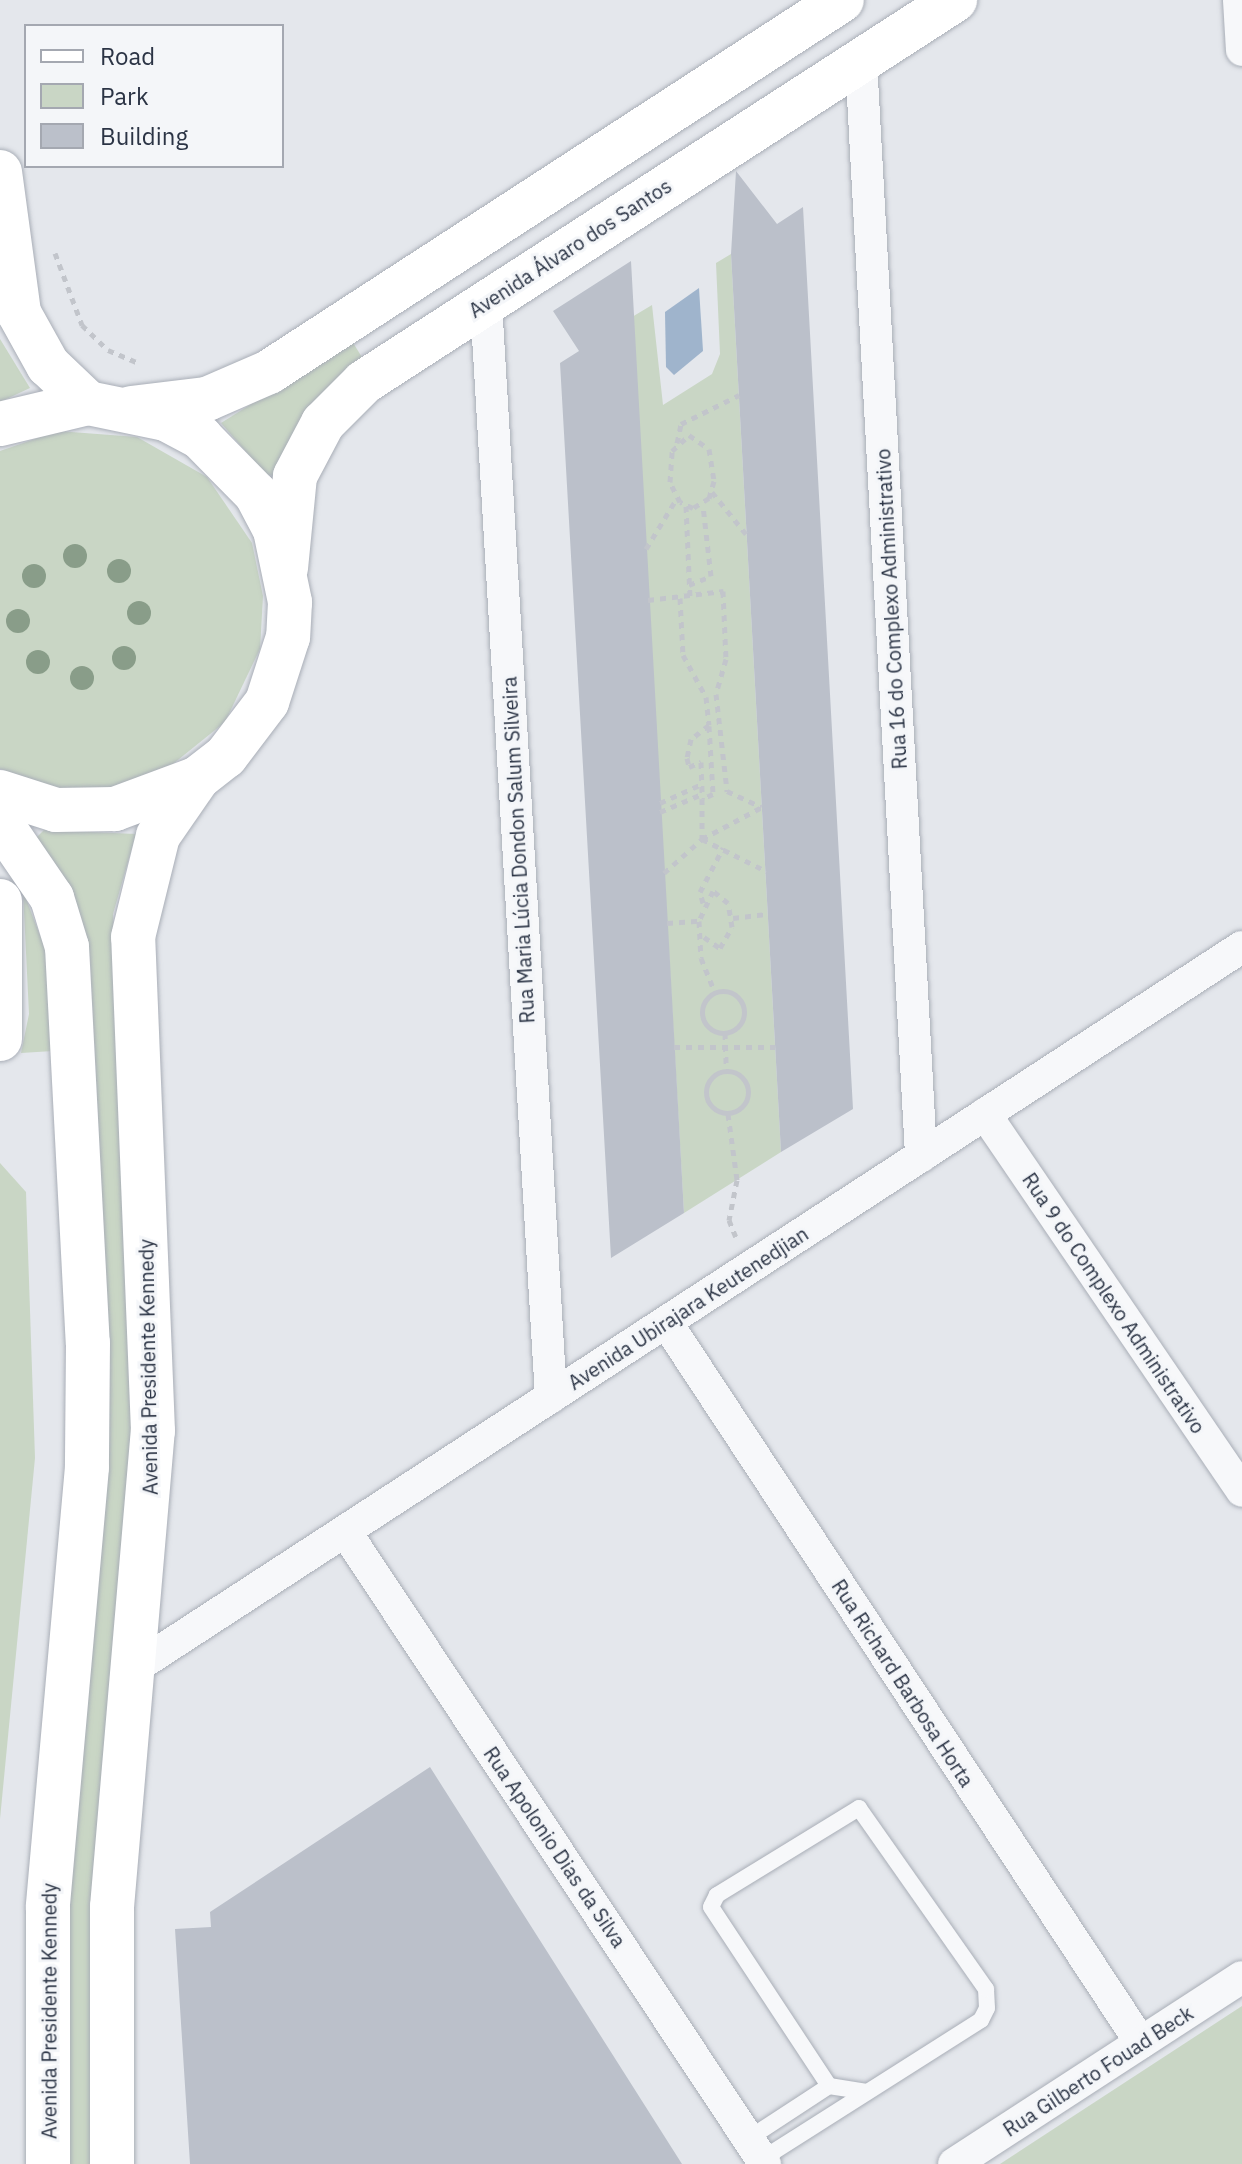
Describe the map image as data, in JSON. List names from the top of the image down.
{
  "streets": {
    "main road": ["Avenida Álvaro dos Santos", "Avenida Presidente Kennedy"],
    "street": [
      "Rua 16 do Complexo Administrativo",
      "Rua Maria Lúcia Dondon Salum Silveira",
      "Rua 9 do Complexo Administrativo",
      "Avenida Ubirajara Keutenedjian",
      "Rua Richard Barbosa Horta",
      "Rua Apolonio Dias da Silva",
      "Rua Gilberto Fouad Beck"
    ]
  },
  "crossings": [
    ["Avenida Álvaro dos Santos", "Rua 16 do Complexo Administrativo"],
    ["Avenida Álvaro dos Santos", "Rua Maria Lúcia Dondon Salum Silveira"],
    ["Rua 16 do Complexo Administrativo", "Avenida Ubirajara Keutenedjian"],
    ["Rua Maria Lúcia Dondon Salum Silveira", "Avenida Ubirajara Keutenedjian"],
    ["Rua 9 do Complexo Administrativo", "Avenida Ubirajara Keutenedjian"],
    ["Avenida Ubirajara Keutenedjian", "Avenida Presidente Kennedy"],
    ["Avenida Ubirajara Keutenedjian", "Rua Richard Barbosa Horta"],
    ["Avenida Ubirajara Keutenedjian", "Rua Apolonio Dias da Silva"],
    ["Rua Richard Barbosa Horta", "Rua Gilberto Fouad Beck"]
  ],
  "legend": ["Road", "Park", "Building"]
}
